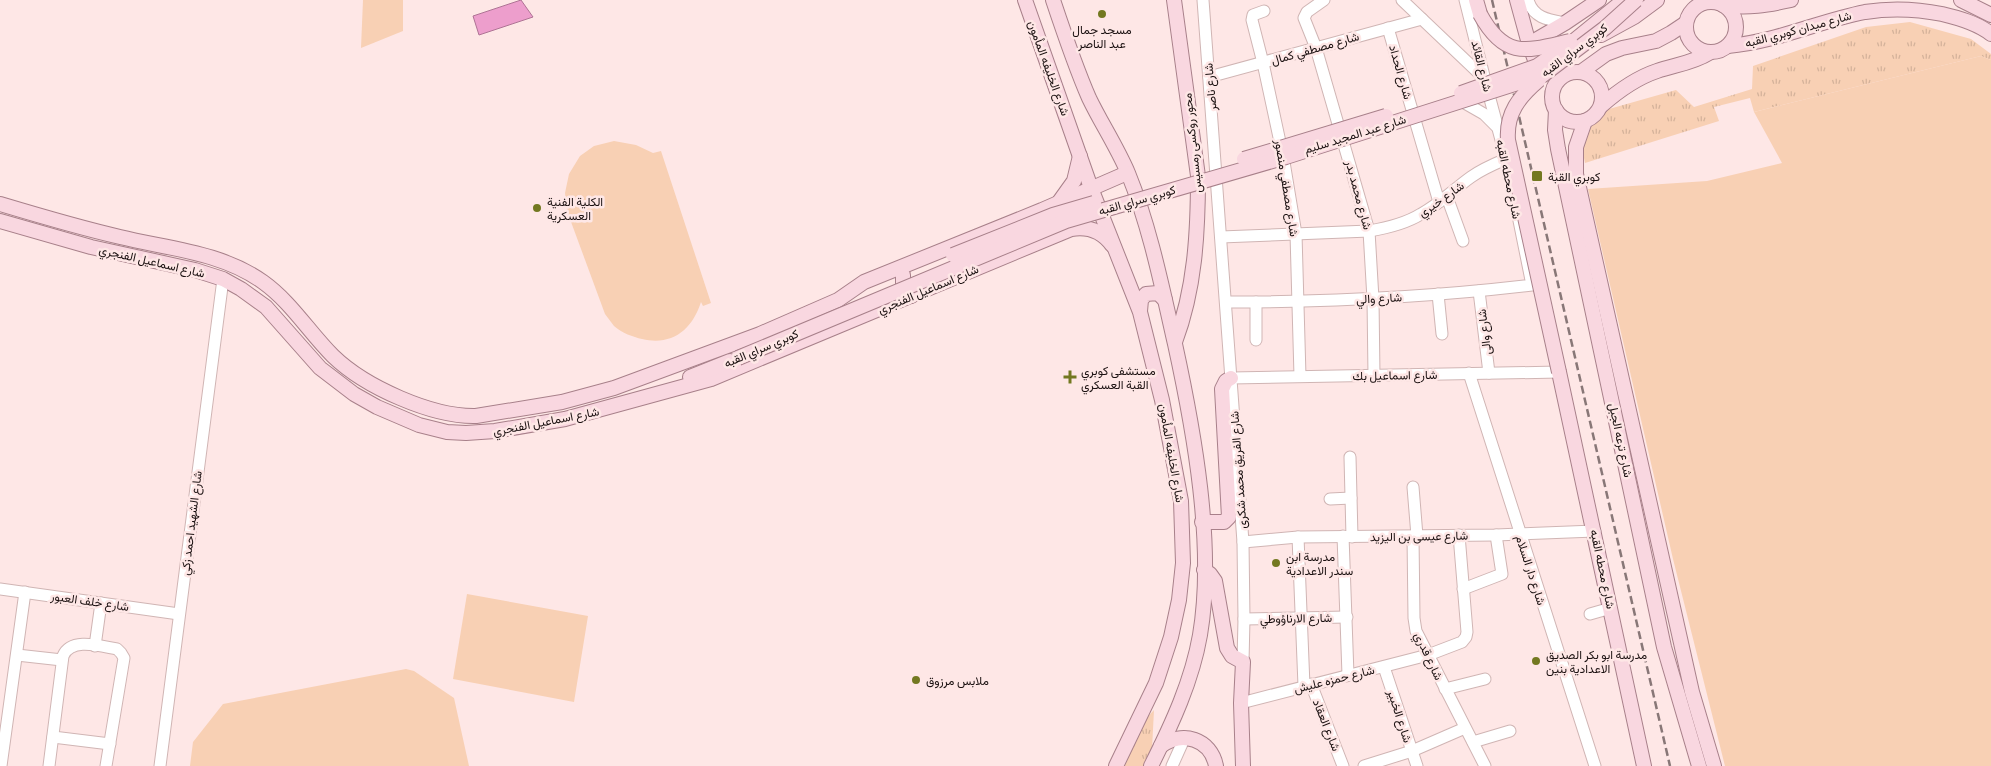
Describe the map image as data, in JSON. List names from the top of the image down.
{
  "streets": {
    "main road": [
      "شارع ميدان كوبري القبه",
      "كوبري سراي القبه",
      "شارع الخليفه المأمون",
      "محور روكسى رمسيس",
      "شارع محطه القبه",
      "شارع اسماعيل الفنجري",
      "شارع ترعه الجبل",
      "شارع الفريق محمد شكرى"
    ],
    "street": [
      "شارع مصطفي كمال",
      "شارع القائد",
      "شارع الحداد",
      "شارع ناصر",
      "شارع عبد المجيد سليم",
      "شارع مصطفي منصور",
      "شارع محمد بدر",
      "شارع خيري",
      "شارع والي",
      "شارع والى",
      "شارع اسماعيل بك",
      "شارع الشهيد احمد زكي",
      "شارع عيسى بن اليزيد",
      "شارع دار السلام",
      "شارع خلف العبور",
      "شارع الارناؤوطي",
      "شارع قدري",
      "شارع حمزه عليش",
      "شارع الخبير",
      "شارع العقاد"
    ]
  },
  "crossings": [
    ["شارع مصطفي كمال", "شارع الحداد"],
    ["شارع مصطفي كمال", "شارع ناصر"],
    ["شارع مصطفي كمال", "شارع مصطفي منصور"],
    ["شارع مصطفي كمال", "شارع محمد بدر"],
    ["كوبري سراي القبه", "شارع محطه القبه"],
    ["كوبري سراي القبه", "شارع اسماعيل الفنجري"],
    ["شارع القائد", "شارع عبد المجيد سليم"],
    ["شارع القائد", "شارع محطه القبه"],
    ["شارع الخليفه المأمون", "محور روكسى رمسيس"],
    ["شارع الخليفه المأمون", "شارع اسماعيل الفنجري"],
    ["شارع الحداد", "شارع عبد المجيد سليم"],
    ["شارع الحداد", "شارع خيري"],
    ["شارع ناصر", "شارع عبد المجيد سليم"],
    ["شارع ناصر", "شارع الفريق محمد شكرى"],
    ["شارع عبد المجيد سليم", "شارع مصطفي منصور"],
    ["شارع عبد المجيد سليم", "شارع محمد بدر"],
    ["شارع عبد المجيد سليم", "شارع الفريق محمد شكرى"],
    ["شارع محطه القبه", "شارع خيري"],
    ["شارع محطه القبه", "شارع والي"],
    ["شارع محطه القبه", "شارع اسماعيل بك"],
    ["شارع محطه القبه", "شارع عيسى بن اليزيد"],
    ["شارع مصطفي منصور", "شارع خيري"],
    ["شارع مصطفي منصور", "شارع والي"],
    ["شارع مصطفي منصور", "شارع اسماعيل بك"],
    ["شارع محمد بدر", "شارع خيري"],
    ["شارع محمد بدر", "شارع والي"],
    ["شارع محمد بدر", "شارع اسماعيل بك"],
    ["شارع خيري", "شارع الفريق محمد شكرى"],
    ["شارع اسماعيل الفنجري", "شارع الشهيد احمد زكي"],
    ["شارع والي", "شارع والى"],
    ["شارع والي", "شارع الفريق محمد شكرى"],
    ["شارع والى", "شارع اسماعيل بك"],
    ["شارع اسماعيل بك", "شارع الفريق محمد شكرى"],
    ["شارع اسماعيل بك", "شارع دار السلام"],
    ["شارع الفريق محمد شكرى", "شارع عيسى بن اليزيد"],
    ["شارع الفريق محمد شكرى", "شارع الارناؤوطي"],
    ["شارع الفريق محمد شكرى", "شارع حمزه عليش"],
    ["شارع الشهيد احمد زكي", "شارع خلف العبور"],
    ["شارع عيسى بن اليزيد", "شارع دار السلام"],
    ["شارع عيسى بن اليزيد", "شارع قدري"],
    ["شارع عيسى بن اليزيد", "شارع العقاد"],
    ["شارع الارناؤوطي", "شارع العقاد"],
    ["شارع قدري", "شارع حمزه عليش"],
    ["شارع حمزه عليش", "شارع الخبير"],
    ["شارع حمزه عليش", "شارع العقاد"]
  ],
  "places": {
    "other": [
      "مسجد جمال عبد الناصر",
      "الكلية الفنية العسكرية",
      "مدرسة ابن سندر الاعدادية",
      "مدرسة ابو بكر الصديق الاعدادية بنين",
      "ملابس مرزوق"
    ],
    "transit": ["كوبري القبة"],
    "health": ["مستشفى كوبري القبة العسكري"]
  }
}
